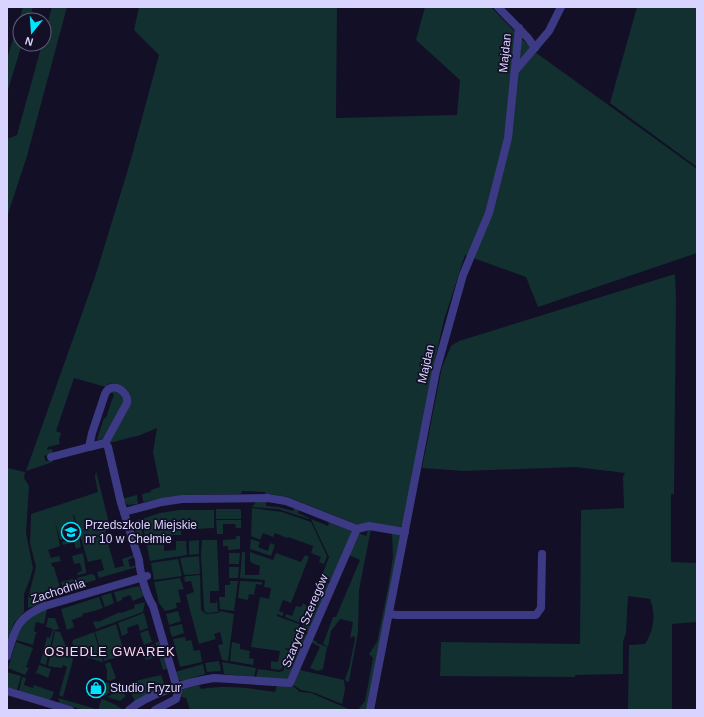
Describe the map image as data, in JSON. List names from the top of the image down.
{
  "streets": {
    "street": ["Majdan", "Zachodnia", "Szarych Szeregów"]
  },
  "districts": ["OSIEDLE GWAREK"],
  "places": {
    "school or university": ["Przedszkole Miejskie nr 10 w Chełmie"],
    "shop": ["Studio Fryzur"]
  },
  "north": "bottom"
}
